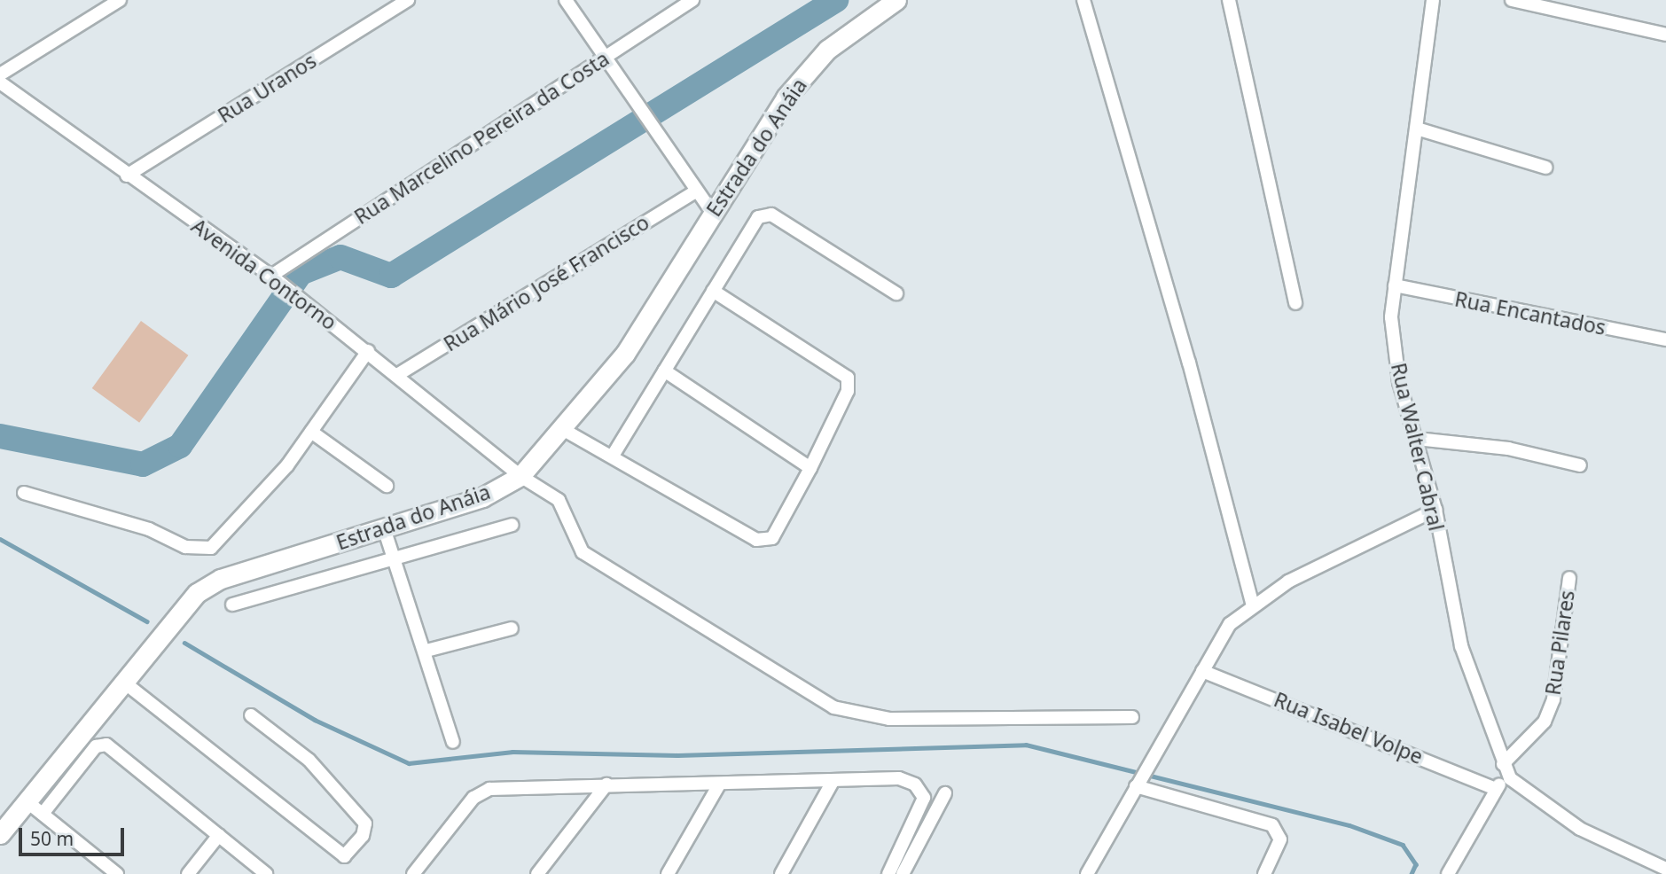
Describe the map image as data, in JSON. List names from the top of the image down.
{
  "streets": {
    "street": [
      "Rua Uranos",
      "Rua Marcelino Pereira da Costa",
      "Estrada do Anáia",
      "Avenida Contorno",
      "Rua Mário José Francisco",
      "Rua Encantados",
      "Rua Walter Cabral",
      "Rua Pilares",
      "Rua Isabel Volpe"
    ]
  },
  "crossings": [
    ["Rua Uranos", "Avenida Contorno"],
    ["Rua Marcelino Pereira da Costa", "Avenida Contorno"],
    ["Estrada do Anáia", "Avenida Contorno"],
    ["Avenida Contorno", "Rua Mário José Francisco"],
    ["Rua Encantados", "Rua Walter Cabral"],
    ["Rua Walter Cabral", "Rua Pilares"]
  ],
  "scale_bar": "50 m"
}
